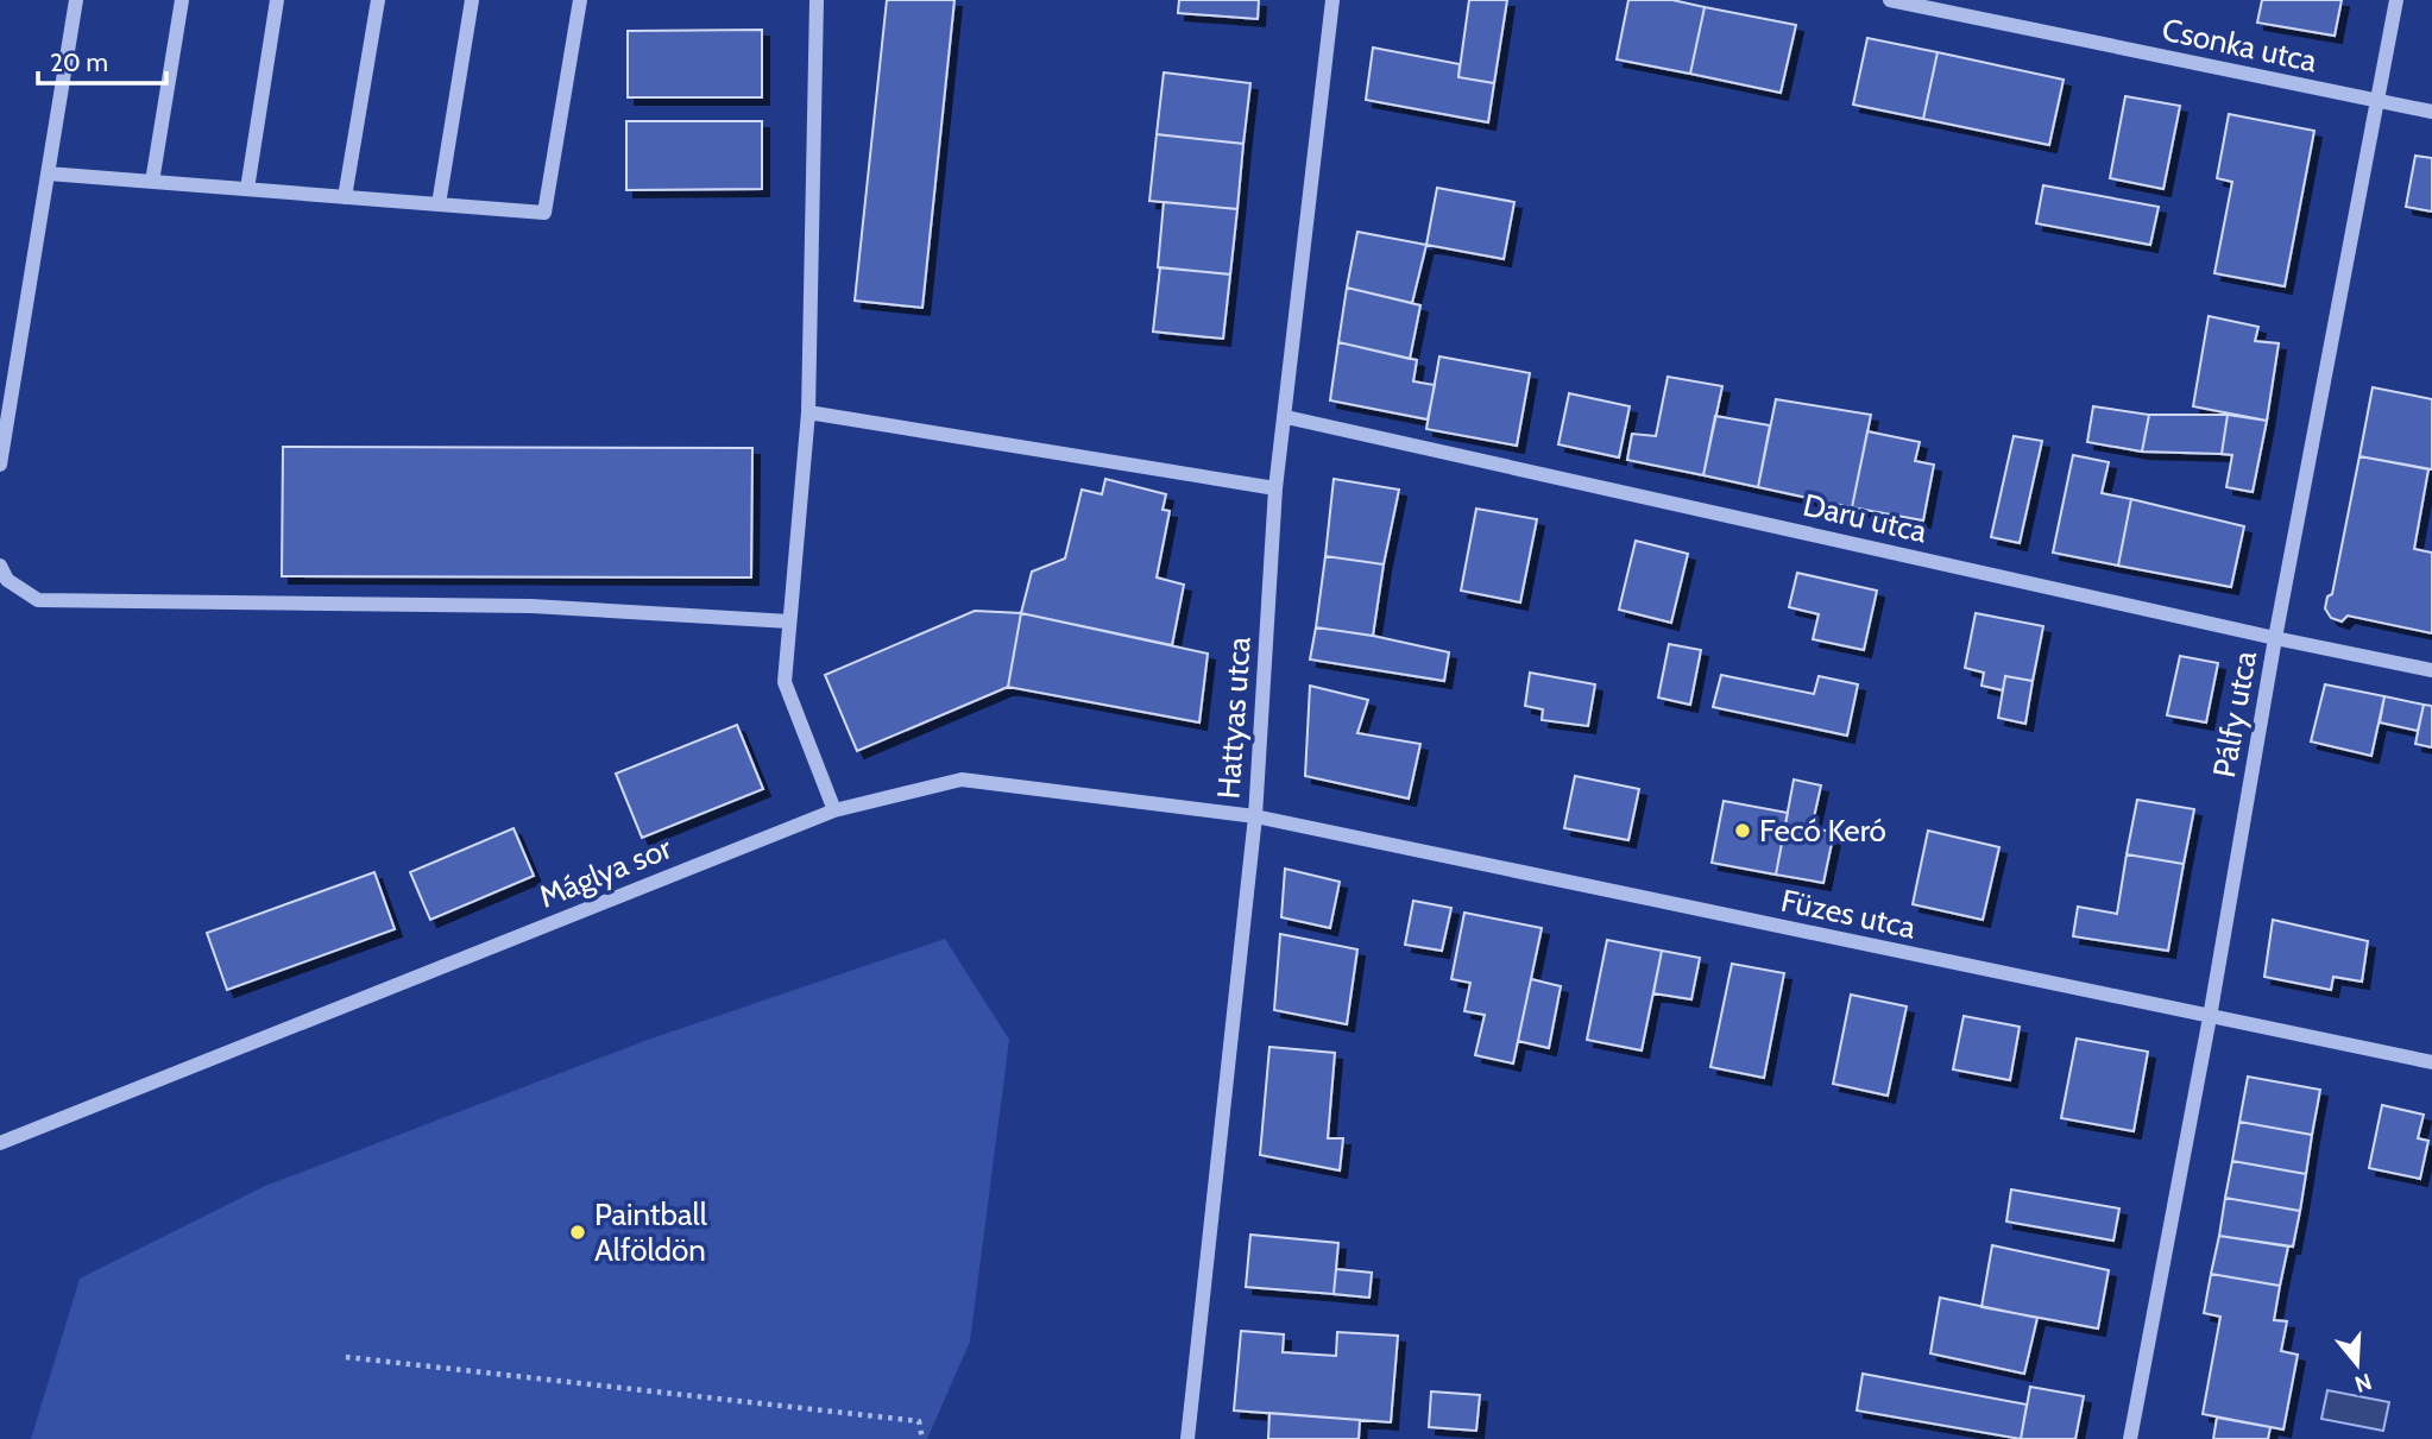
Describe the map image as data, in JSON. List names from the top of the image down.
{
  "streets": {
    "street": [
      "Csonka utca",
      "Daru utca",
      "Pálfy utca",
      "Hattyas utca",
      "Máglya sor",
      "Füzes utca"
    ]
  },
  "crossings": [
    ["Csonka utca", "Pálfy utca"],
    ["Daru utca", "Pálfy utca"],
    ["Daru utca", "Hattyas utca"],
    ["Pálfy utca", "Füzes utca"],
    ["Hattyas utca", "Máglya sor"],
    ["Hattyas utca", "Füzes utca"],
    ["Máglya sor", "Füzes utca"]
  ],
  "places": ["Fecó Keró", "Paintball Alföldön"],
  "scale_bar": "20 m",
  "north": "bottom"
}
